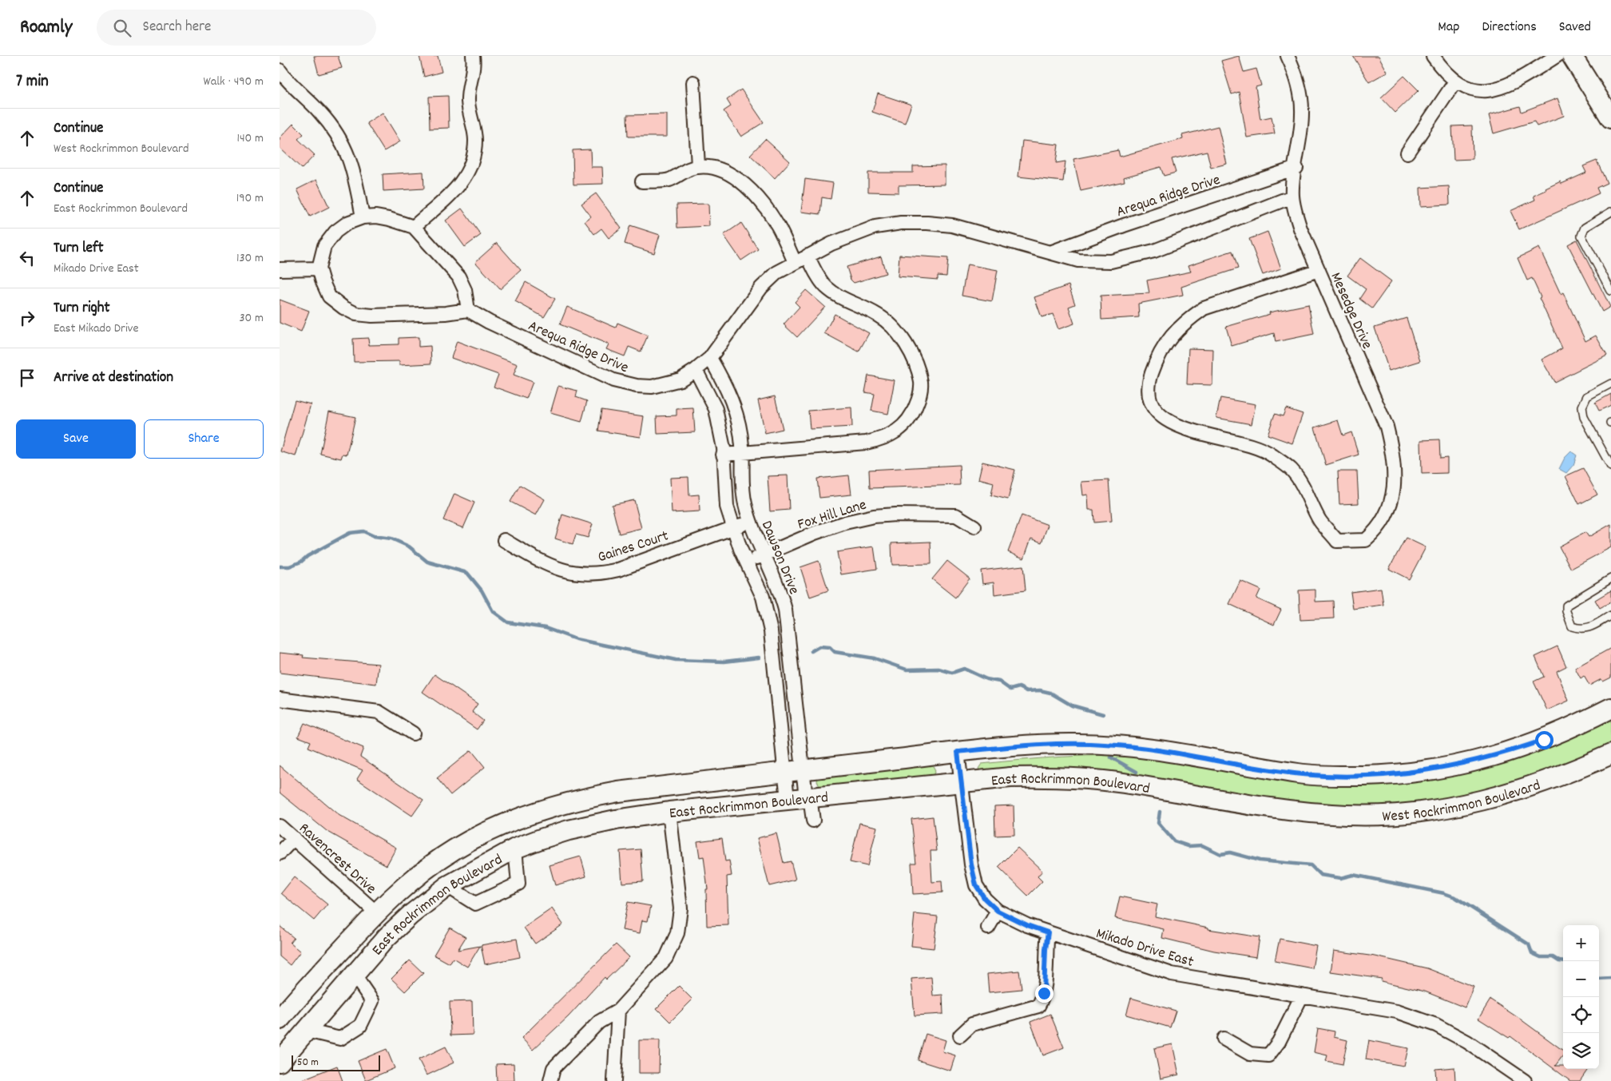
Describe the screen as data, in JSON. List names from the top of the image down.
{
  "streets": {
    "main road": ["East Rockrimmon Boulevard", "West Rockrimmon Boulevard"],
    "street": [
      "Arequa Ridge Drive",
      "Mesedge Drive",
      "Fox Hill Lane",
      "Gaines Court",
      "Dawson Drive",
      "Ravencrest Drive",
      "Mikado Drive East"
    ]
  },
  "crossings": [
    ["Arequa Ridge Drive", "Mesedge Drive"],
    ["Arequa Ridge Drive", "Dawson Drive"],
    ["Fox Hill Lane", "Dawson Drive"],
    ["Gaines Court", "Dawson Drive"],
    ["Dawson Drive", "East Rockrimmon Boulevard"],
    ["East Rockrimmon Boulevard", "West Rockrimmon Boulevard"],
    ["East Rockrimmon Boulevard", "Ravencrest Drive"],
    ["East Rockrimmon Boulevard", "Mikado Drive East"]
  ],
  "scale_bar": "50 m",
  "page": {
    "header": "Roamly",
    "search": "Search here",
    "nav": ["Map", "Directions", "Saved"],
    "heading": ["7 min", "Walk · 490 m"],
    "list": [
      ["Continue", "West Rockrimmon Boulevard", "140 m"],
      ["Continue", "East Rockrimmon Boulevard", "190 m"],
      ["Turn left", "Mikado Drive East", "130 m"],
      ["Turn right", "East Mikado Drive", "30 m"],
      "Arrive at destination"
    ],
    "buttons": ["Save", "Share"],
    "map_buttons": ["+", "−"],
    "scale": "50 m"
  }
}
